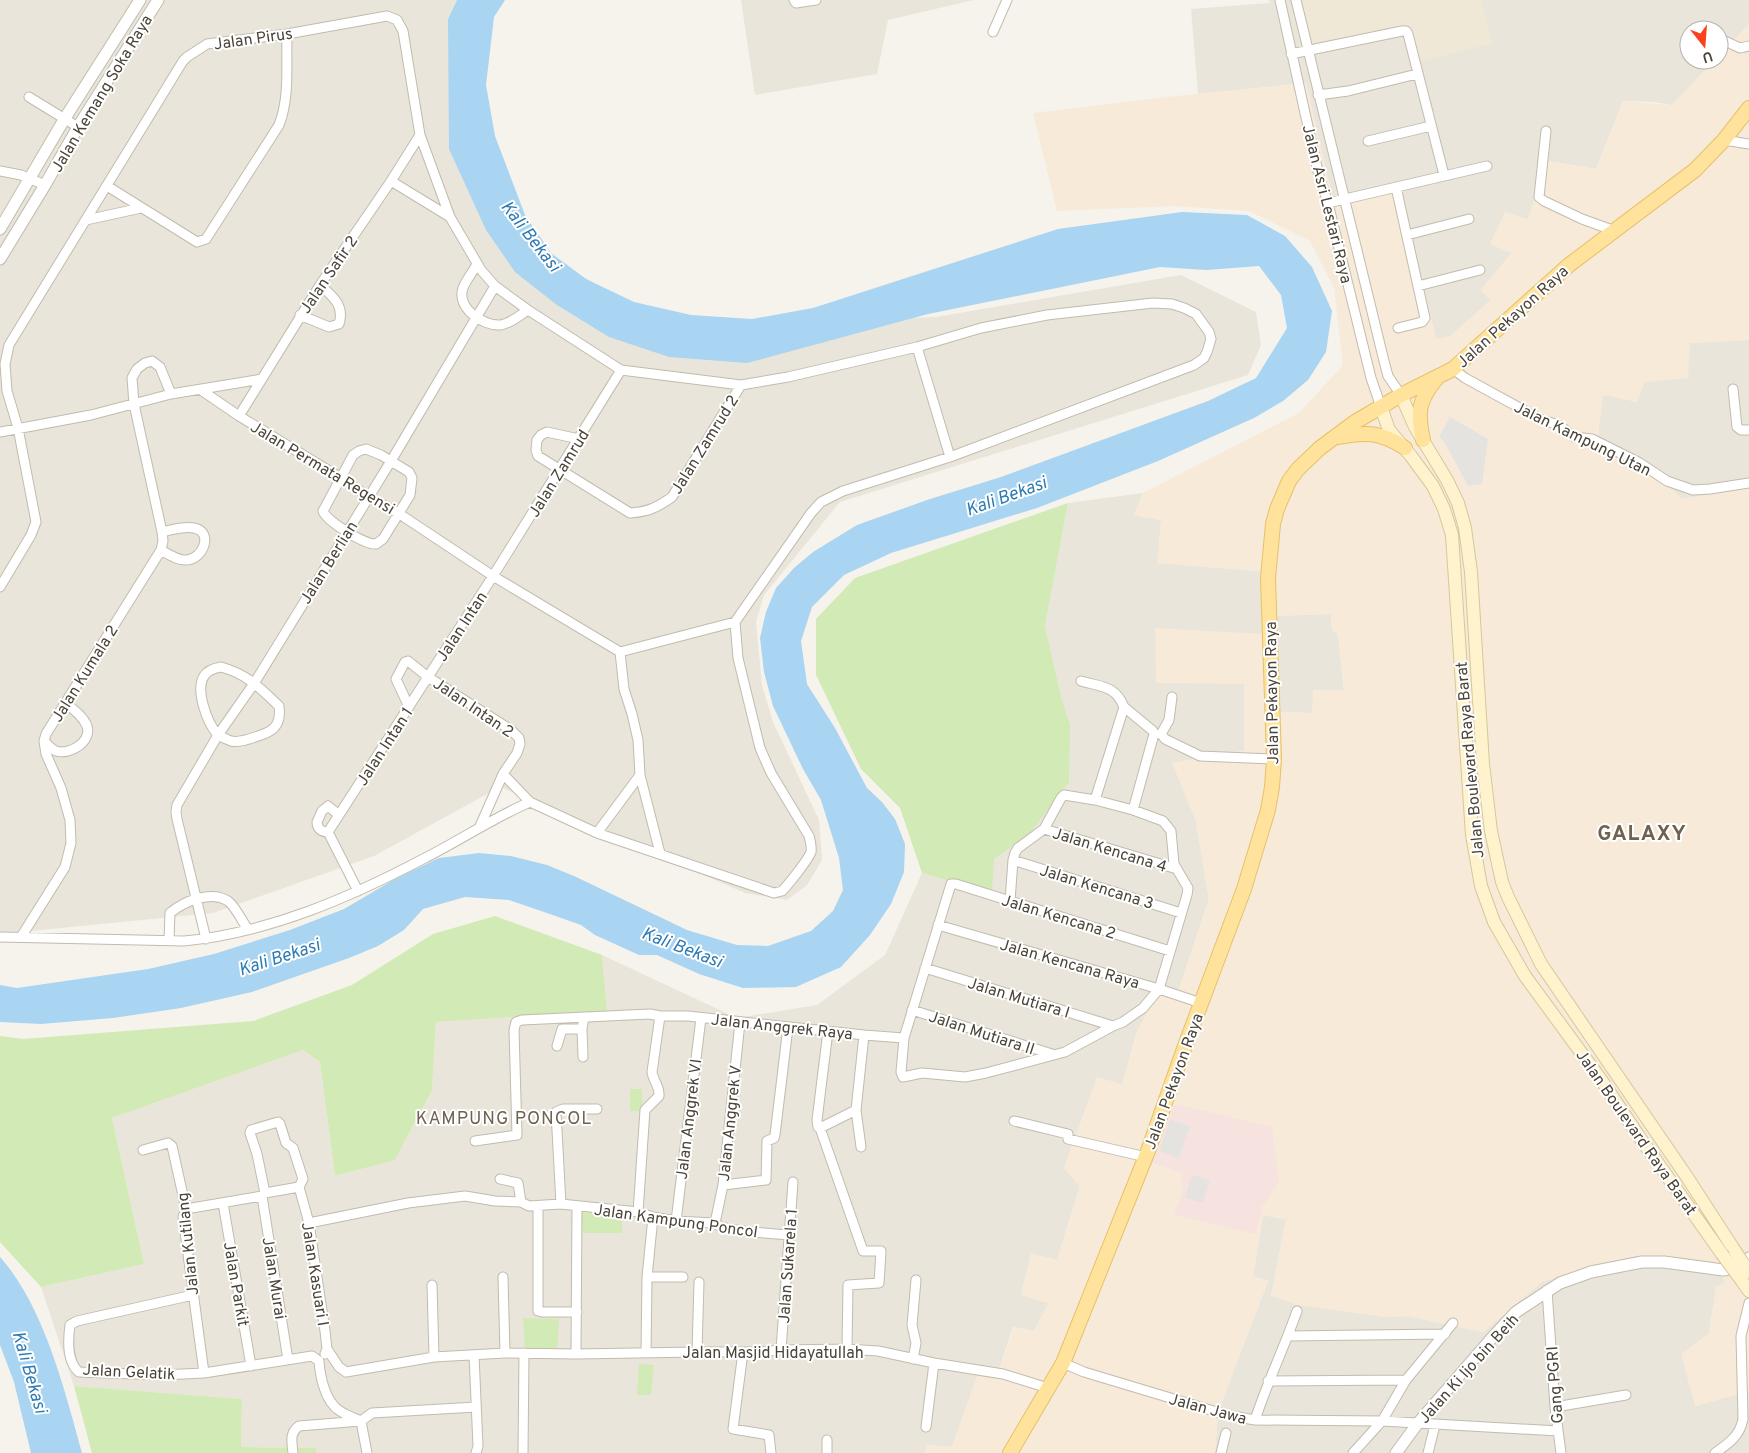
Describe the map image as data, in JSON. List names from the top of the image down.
{
  "streets": {
    "main road": ["Jalan Pekayon Raya", "Jalan Boulevard Raya Barat"],
    "street": [
      "Jalan Pirus",
      "Jalan Kemang Soka Raya",
      "Jalan Asri Lestari Raya",
      "Jalan Safir 2",
      "Jalan Kampung Utan",
      "Jalan Zamrud 2",
      "Jalan Permata Regensi",
      "Jalan Zamrud",
      "Jalan Berlian",
      "Jalan Intan",
      "Jalan Kumala 2",
      "Jalan Intan 2",
      "Jalan Intan 1",
      "Jalan Kencana 4",
      "Jalan Kencana 3",
      "Jalan Kencana 2",
      "Jalan Kencana Raya",
      "Jalan Mutiara I",
      "Jalan Anggrek Raya",
      "Jalan Mutiara II",
      "Jalan Anggrek VI",
      "Jalan Anggrek V",
      "Jalan Kampung Poncol",
      "Jalan Kutilang",
      "Jalan Sukarela 1",
      "Jalan Kasuari I",
      "Jalan Murai",
      "Jalan Parkit",
      "Jalan Masjid Hidayatullah",
      "Jalan Ki Ijo bin Beih",
      "Jalan Gelatik",
      "Gang PGRI",
      "Jalan Jawa"
    ]
  },
  "crossings": [
    ["Jalan Pirus", "Jalan Safir 2"],
    ["Jalan Pirus", "Jalan Zamrud"],
    ["Jalan Pirus", "Jalan Berlian"],
    ["Jalan Asri Lestari Raya", "Jalan Pekayon Raya"],
    ["Jalan Asri Lestari Raya", "Jalan Boulevard Raya Barat"],
    ["Jalan Safir 2", "Jalan Permata Regensi"],
    ["Jalan Pekayon Raya", "Jalan Kampung Utan"],
    ["Jalan Pekayon Raya", "Jalan Boulevard Raya Barat"],
    ["Jalan Pekayon Raya", "Jalan Kencana Raya"],
    ["Jalan Pekayon Raya", "Jalan Masjid Hidayatullah"],
    ["Jalan Pekayon Raya", "Jalan Jawa"],
    ["Jalan Zamrud 2", "Jalan Zamrud"],
    ["Jalan Permata Regensi", "Jalan Zamrud"],
    ["Jalan Permata Regensi", "Jalan Berlian"],
    ["Jalan Permata Regensi", "Jalan Intan"],
    ["Jalan Zamrud", "Jalan Intan"],
    ["Jalan Intan", "Jalan Intan 2"],
    ["Jalan Intan", "Jalan Intan 1"],
    ["Jalan Intan 2", "Jalan Intan 1"],
    ["Jalan Kencana 2", "Jalan Kencana Raya"],
    ["Jalan Anggrek Raya", "Jalan Anggrek VI"],
    ["Jalan Anggrek Raya", "Jalan Anggrek V"],
    ["Jalan Anggrek VI", "Jalan Kampung Poncol"],
    ["Jalan Anggrek V", "Jalan Kampung Poncol"],
    ["Jalan Kampung Poncol", "Jalan Sukarela 1"],
    ["Jalan Kampung Poncol", "Jalan Kasuari I"],
    ["Jalan Kutilang", "Jalan Gelatik"],
    ["Jalan Sukarela 1", "Jalan Masjid Hidayatullah"],
    ["Jalan Kasuari I", "Jalan Murai"],
    ["Jalan Kasuari I", "Jalan Masjid Hidayatullah"],
    ["Jalan Ki Ijo bin Beih", "Gang PGRI"],
    ["Jalan Ki Ijo bin Beih", "Jalan Jawa"],
    ["Gang PGRI", "Jalan Jawa"]
  ],
  "districts": ["GALAXY", "KAMPUNG PONCOL"],
  "water": ["Kali Bekasi"],
  "north": "bottom"
}
